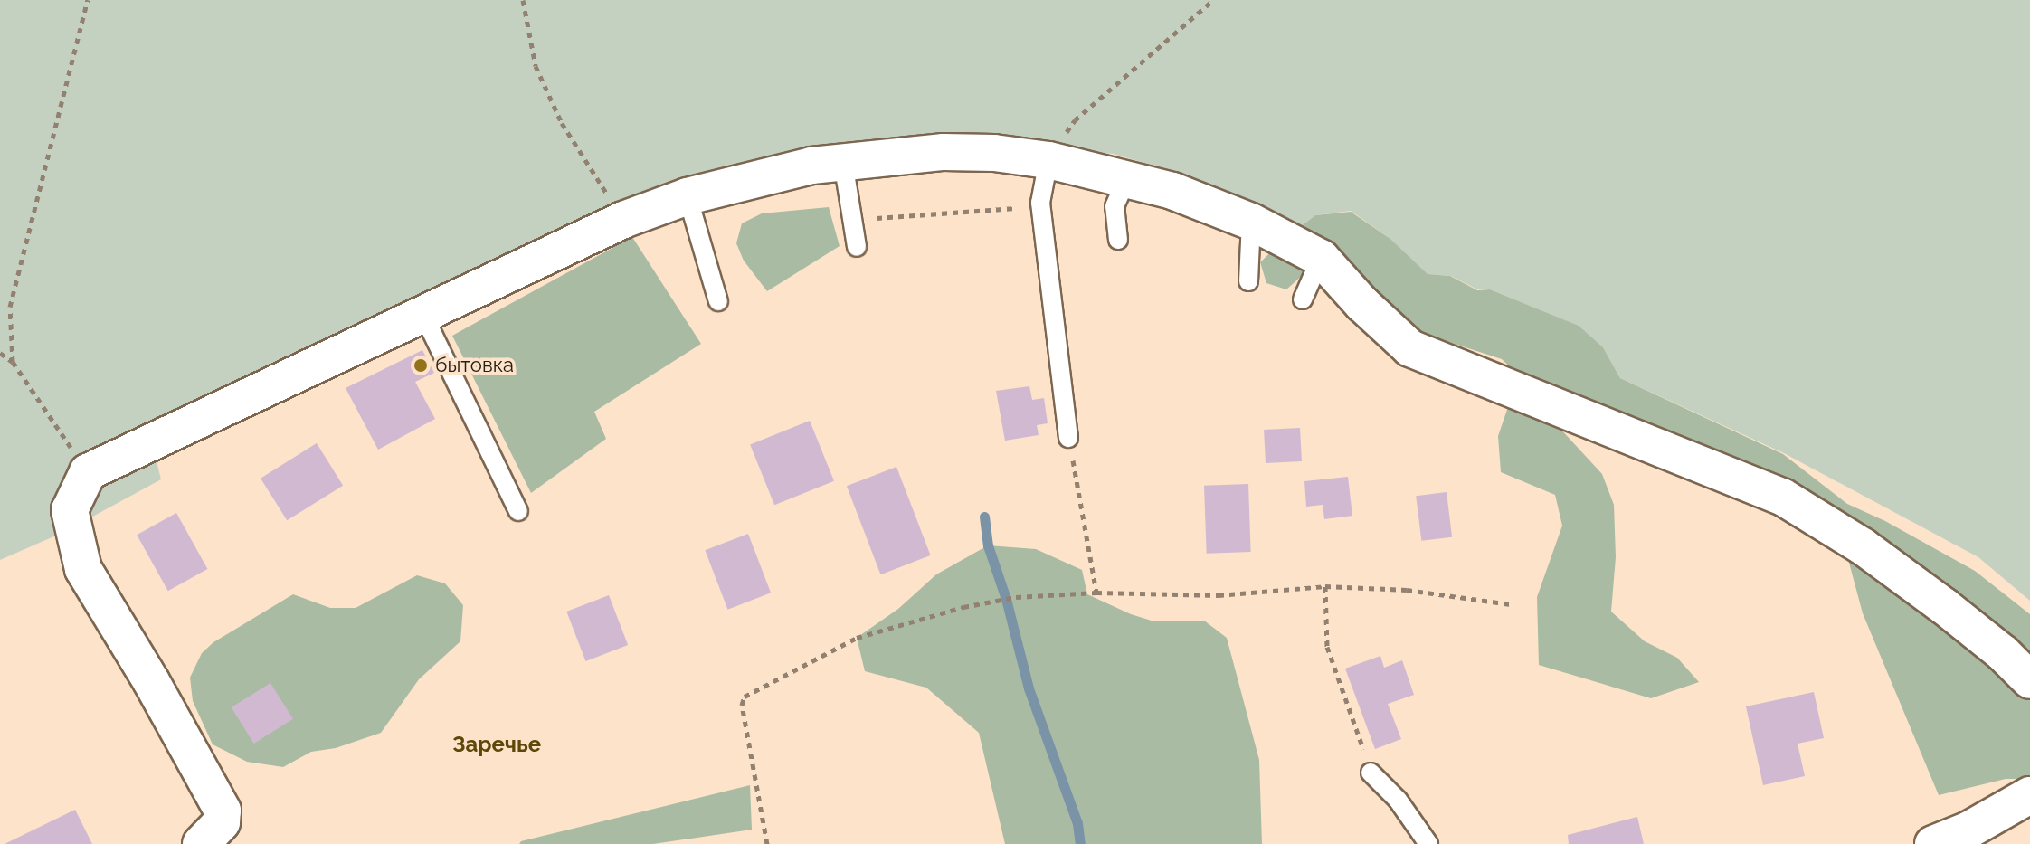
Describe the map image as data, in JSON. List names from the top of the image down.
{
  "districts": ["Заречье"],
  "places": ["бытовка"]
}
